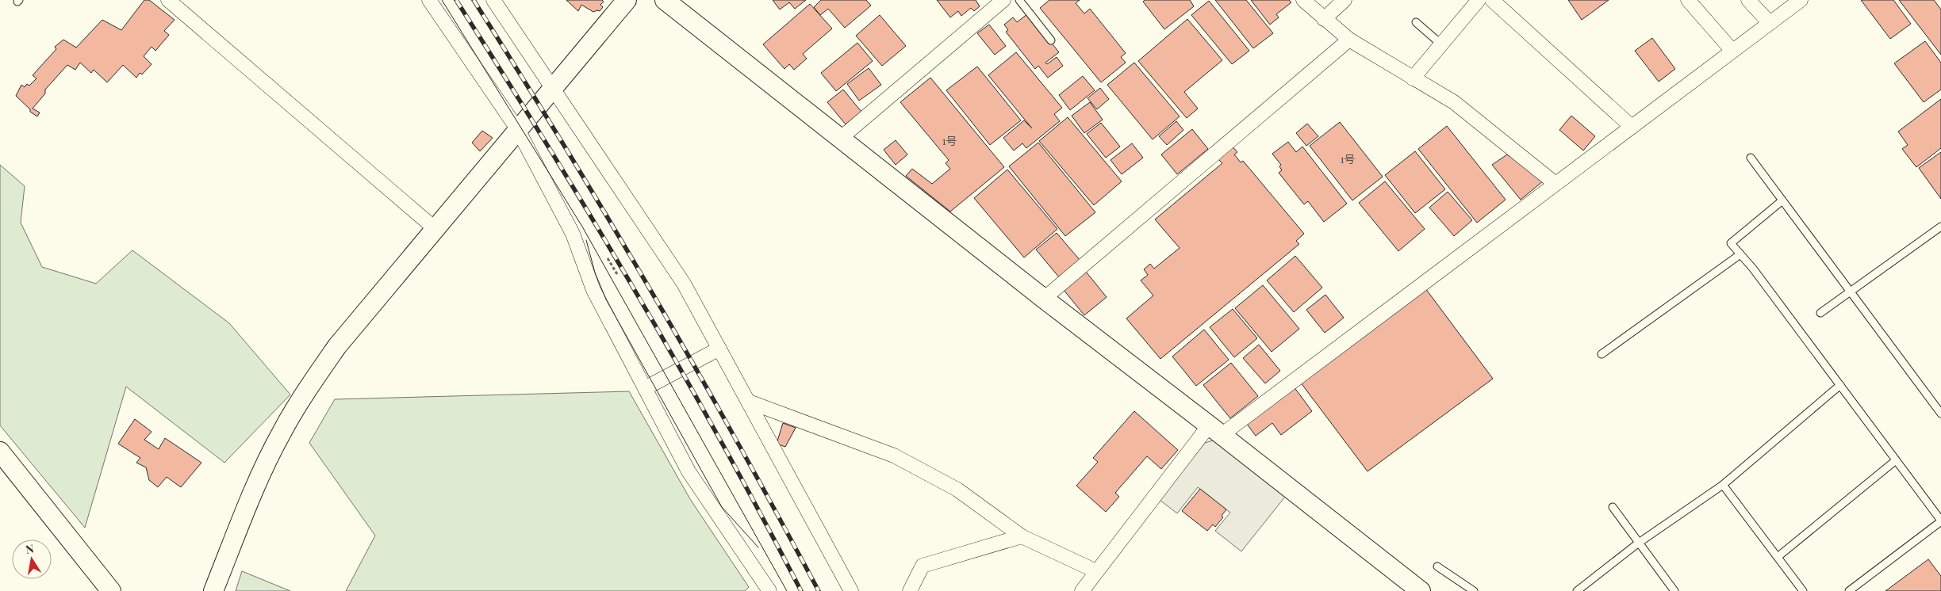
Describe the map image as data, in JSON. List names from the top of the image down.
{
  "house_numbers": ["1号", "1号"],
  "north": "top"
}
